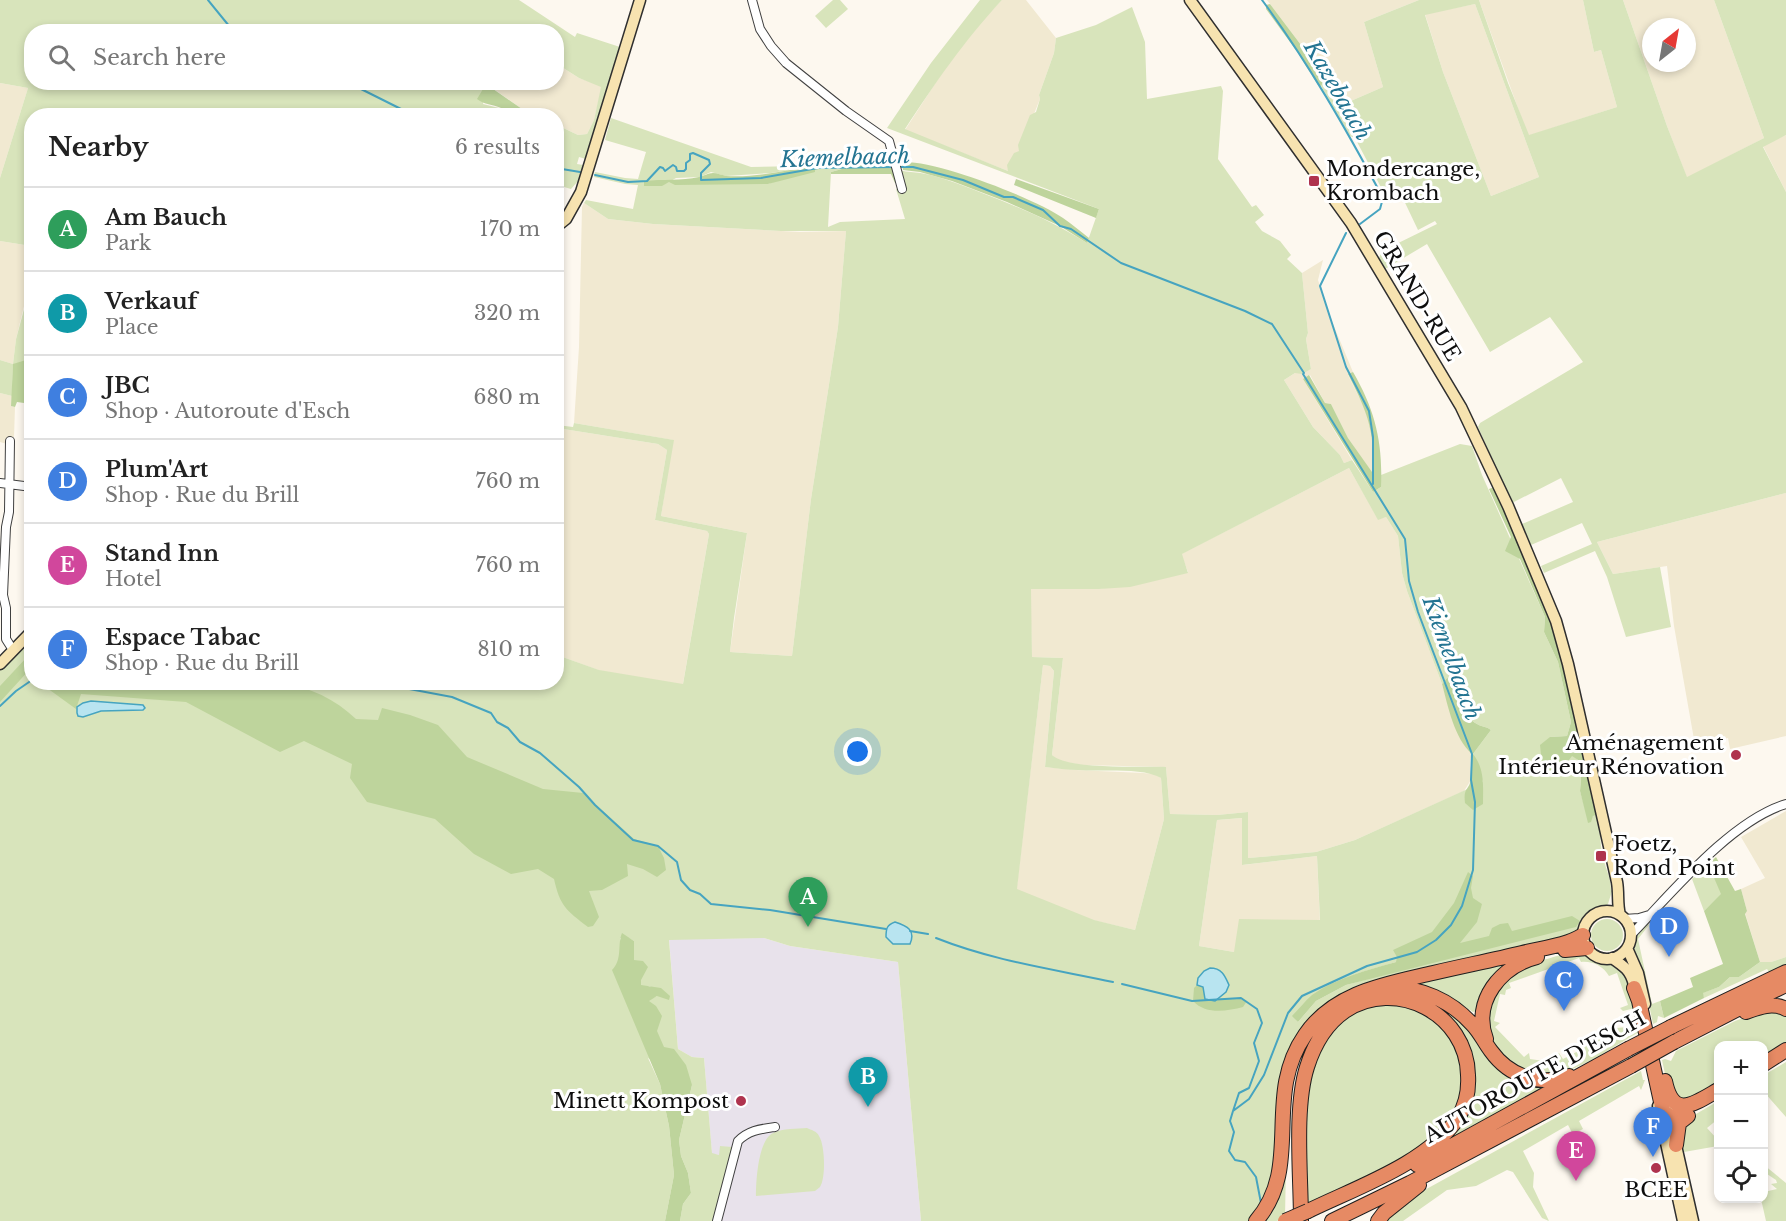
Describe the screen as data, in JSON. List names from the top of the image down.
{
  "streets": {
    "highway": ["AUTOROUTE D'ESCH"],
    "main road": ["GRAND-RUE"]
  },
  "water": ["Kazebaach", "Kiemelbaach"],
  "places": {
    "transit": ["Mondercange, Krombach", "Foetz, Rond Point"],
    "other": ["Aménagement Intérieur Rénovation", "Minett Kompost", "BCEE"]
  },
  "north": "top right",
  "page": {
    "search": "Search here",
    "heading": ["Nearby", "6 results"],
    "list": [
      {
        "mark": "A",
        "name": "Am Bauch",
        "note": "Park",
        "value": "170 m"
      },
      {
        "mark": "B",
        "name": "Verkauf",
        "note": "Place",
        "value": "320 m"
      },
      {
        "mark": "C",
        "name": "JBC",
        "note": "Shop · Autoroute d'Esch",
        "value": "680 m"
      },
      {
        "mark": "D",
        "name": "Plum'Art",
        "note": "Shop · Rue du Brill",
        "value": "760 m"
      },
      {
        "mark": "E",
        "name": "Stand Inn",
        "note": "Hotel",
        "value": "760 m"
      },
      {
        "mark": "F",
        "name": "Espace Tabac",
        "note": "Shop · Rue du Brill",
        "value": "810 m"
      }
    ],
    "pins": [
      "A",
      "D",
      "C",
      "B",
      "F",
      "E"
    ],
    "map_buttons": ["+", "−"]
  }
}
